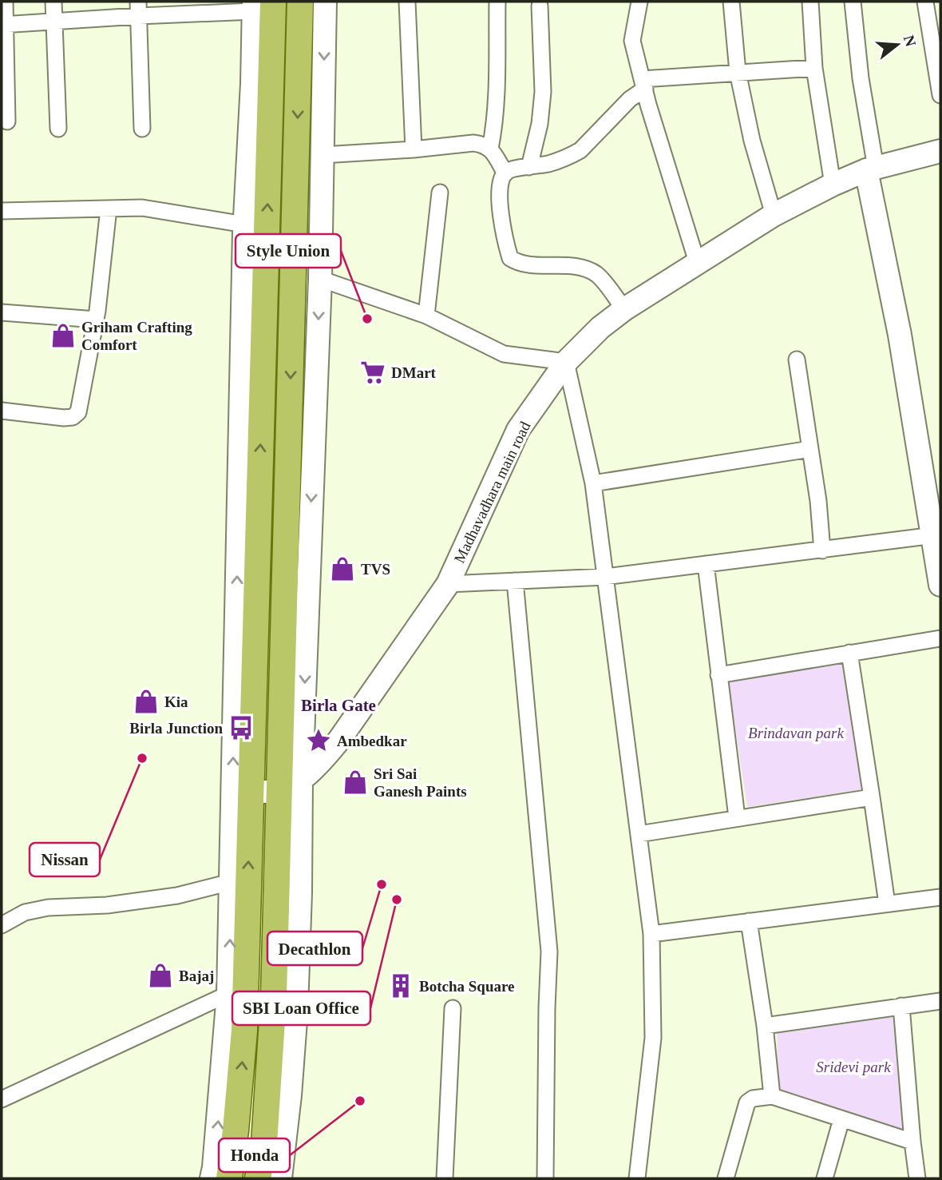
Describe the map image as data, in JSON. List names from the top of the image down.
{
  "streets": {
    "street": ["Madhavadhara main road"]
  },
  "districts": ["Birla Gate"],
  "parks": ["Brindavan park", "Sridevi park"],
  "places": {
    "other": [
      "Style Union",
      "Nissan",
      "Decathlon",
      "SBI Loan Office",
      "Honda"
    ],
    "shop": [
      "Griham Crafting Comfort",
      "TVS",
      "Kia",
      "Sri Sai Ganesh Paints",
      "Bajaj"
    ],
    "supermarket": ["DMart"],
    "bus stop": ["Birla Junction"],
    "place": ["Ambedkar"],
    "building": ["Botcha Square"]
  },
  "north": "right"
}
